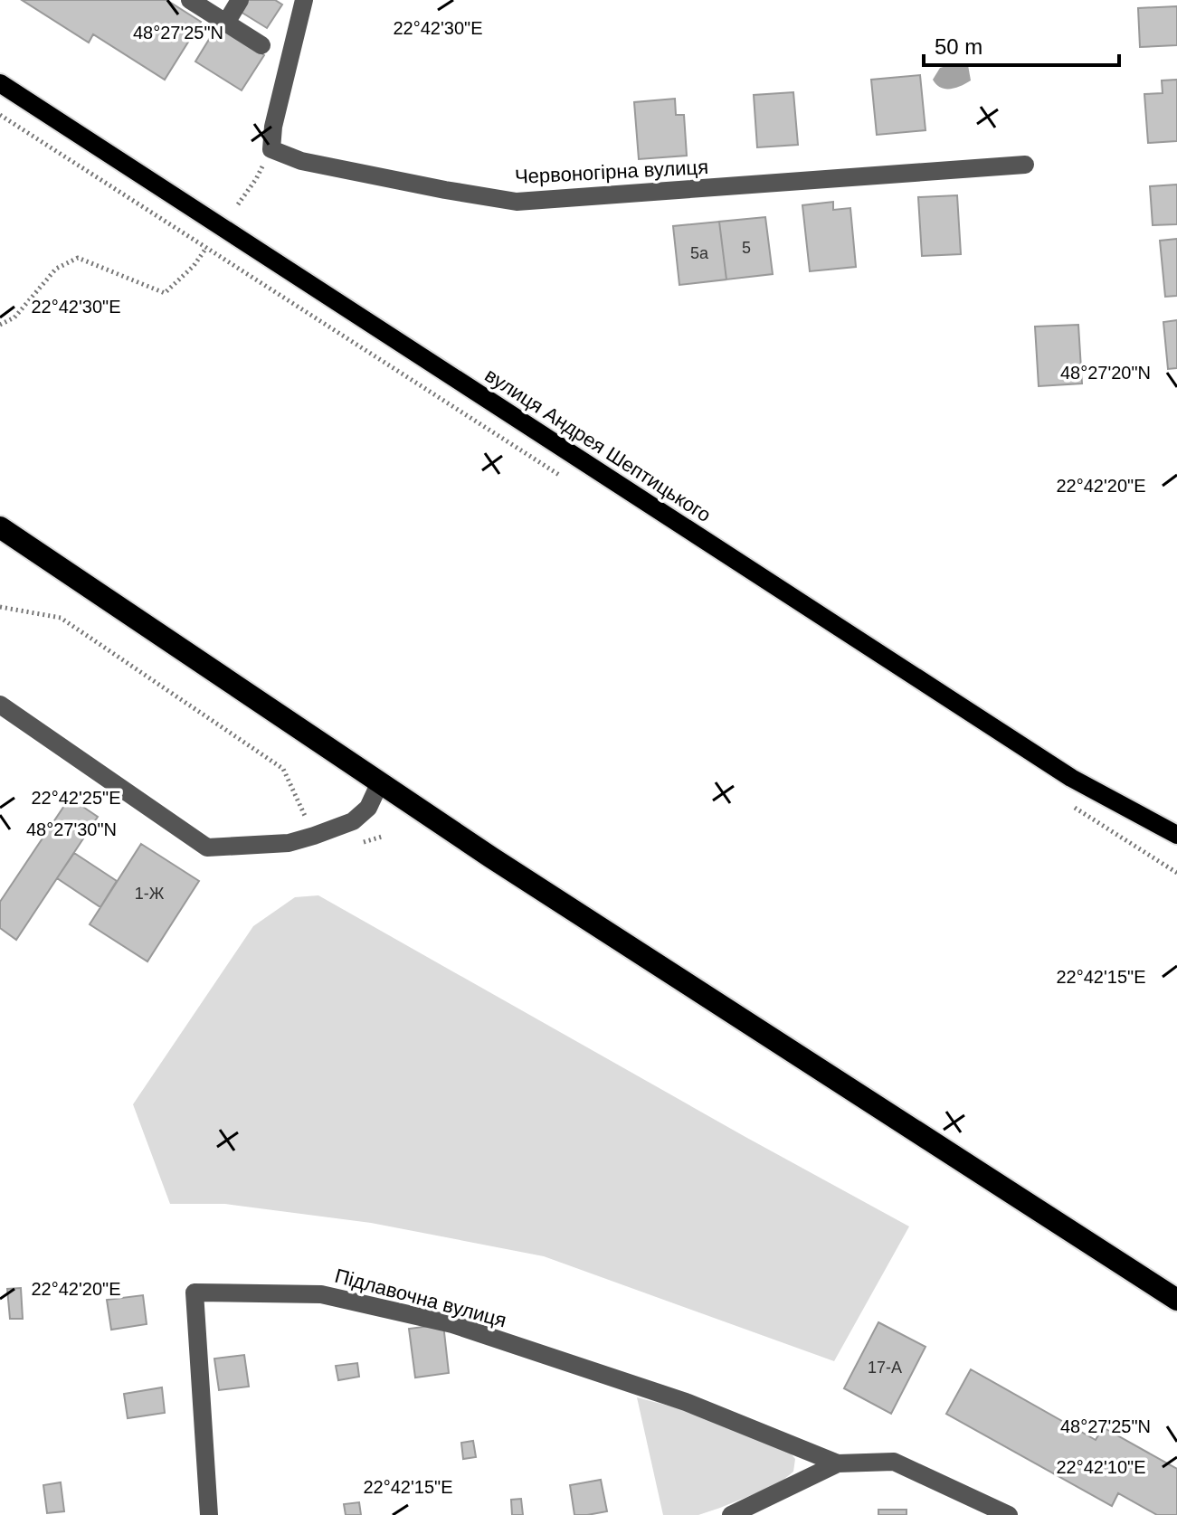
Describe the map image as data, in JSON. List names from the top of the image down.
{
  "streets": {
    "main road": ["вулиця Андрея Шептицького"],
    "street": ["Червоногірна вулиця", "Підлавочна вулиця"]
  },
  "house_numbers": [
    "5",
    "5а",
    "1-Ж",
    "17-А"
  ],
  "scale_bar": "50 m",
  "coordinates": [
    "22°42'30\"E",
    "48°27'25\"N",
    "48°27'20\"N",
    "22°42'20\"E",
    "22°42'25\"E",
    "48°27'30\"N",
    "22°42'15\"E",
    "22°42'10\"E"
  ]
}
